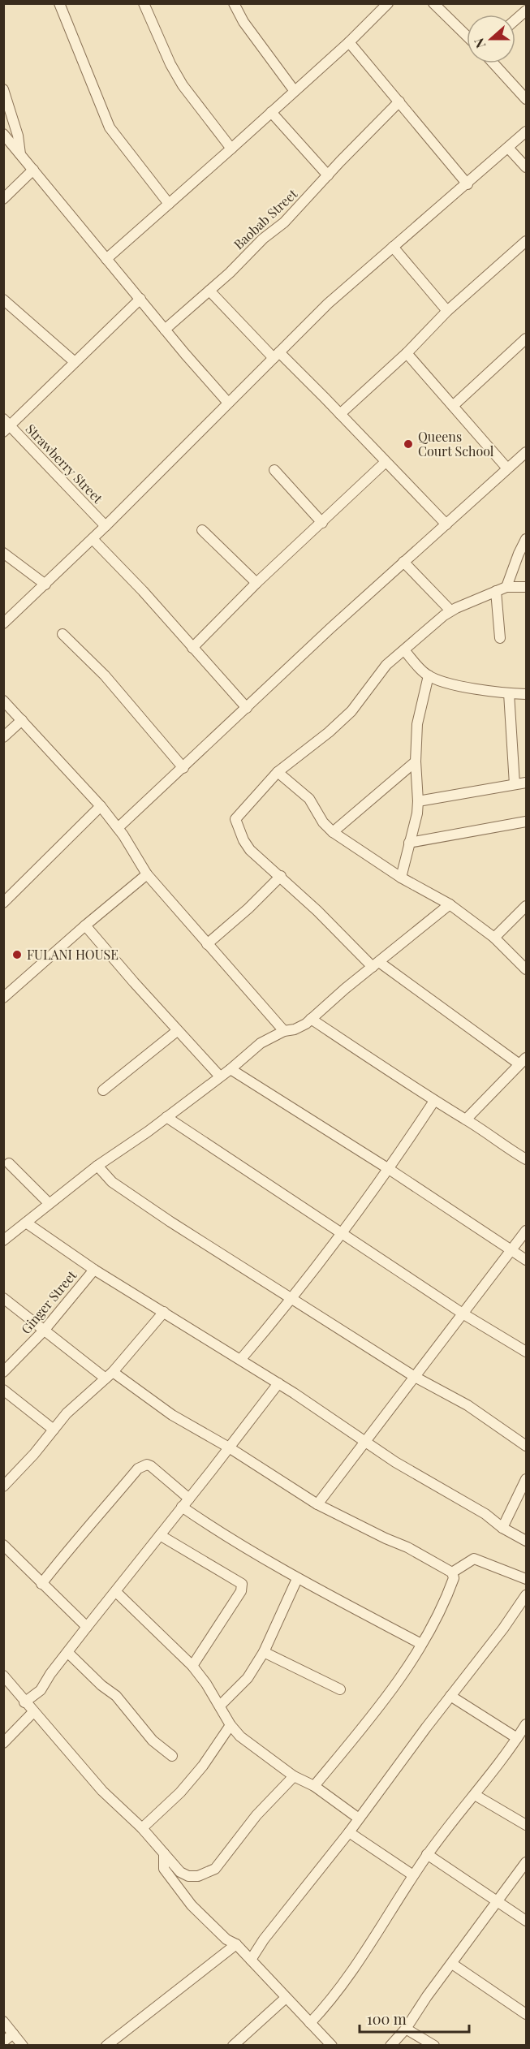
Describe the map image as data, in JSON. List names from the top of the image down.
{
  "streets": {
    "street": ["Baobab Street", "Strawberry Street", "Ginger Street"]
  },
  "places": ["Queens Court School", "FULANI HOUSE"],
  "scale_bar": "100 m",
  "north": "left"
}
